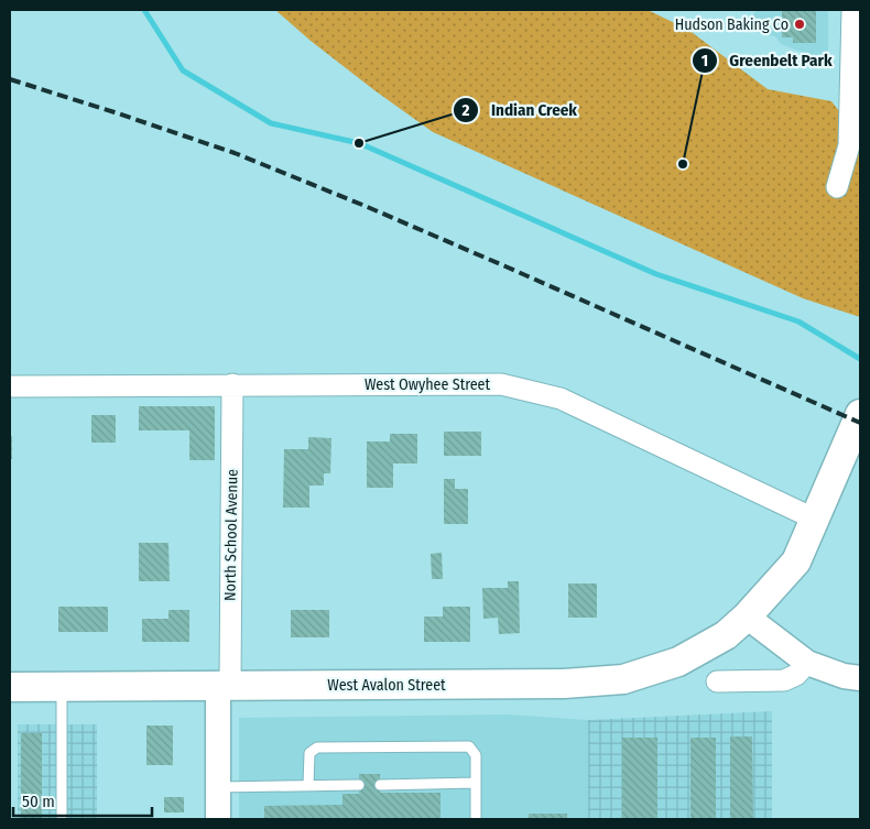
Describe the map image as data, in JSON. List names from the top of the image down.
{
  "streets": {
    "main road": ["West Avalon Street"],
    "street": ["West Owyhee Street", "North School Avenue"]
  },
  "crossings": [
    ["West Owyhee Street", "North School Avenue"],
    ["West Owyhee Street", "West Avalon Street"],
    ["North School Avenue", "West Avalon Street"]
  ],
  "places": ["Hudson Baking Co", "Indian Creek", "Greenbelt Park"],
  "scale_bar": "50 m"
}
